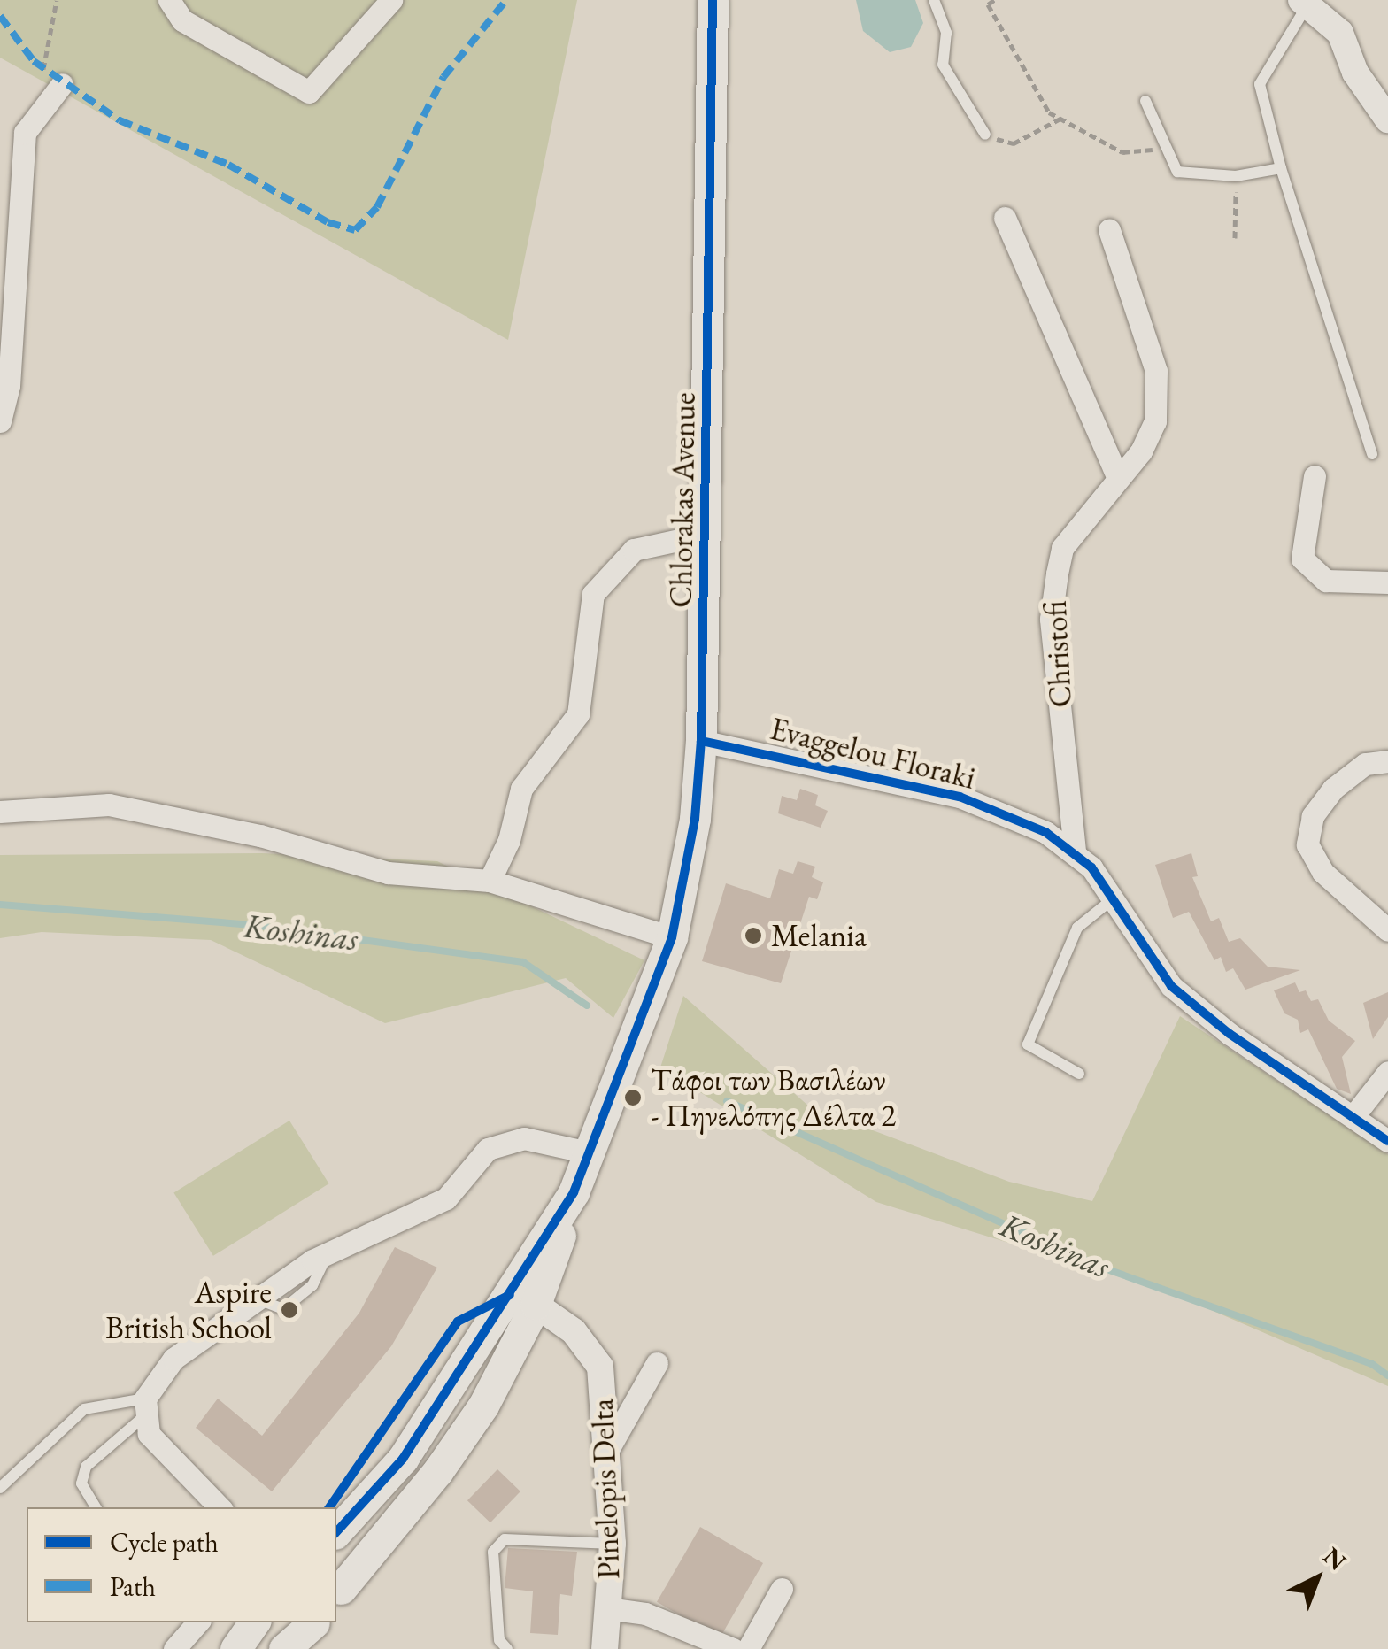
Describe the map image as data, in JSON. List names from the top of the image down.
{
  "streets": {
    "main road": ["Chlorakas Avenue"],
    "street": ["Christofi", "Evaggelou Floraki", "Pinelopis Delta"]
  },
  "crossings": [
    ["Chlorakas Avenue", "Evaggelou Floraki"],
    ["Christofi", "Evaggelou Floraki"]
  ],
  "water": ["Koshinas"],
  "places": ["Melania", "Τάφοι των Βασιλέων - Πηνελόπης Δέλτα 2", "Aspire British School"],
  "legend": ["Cycle path", "Path"],
  "north": "top right"
}
